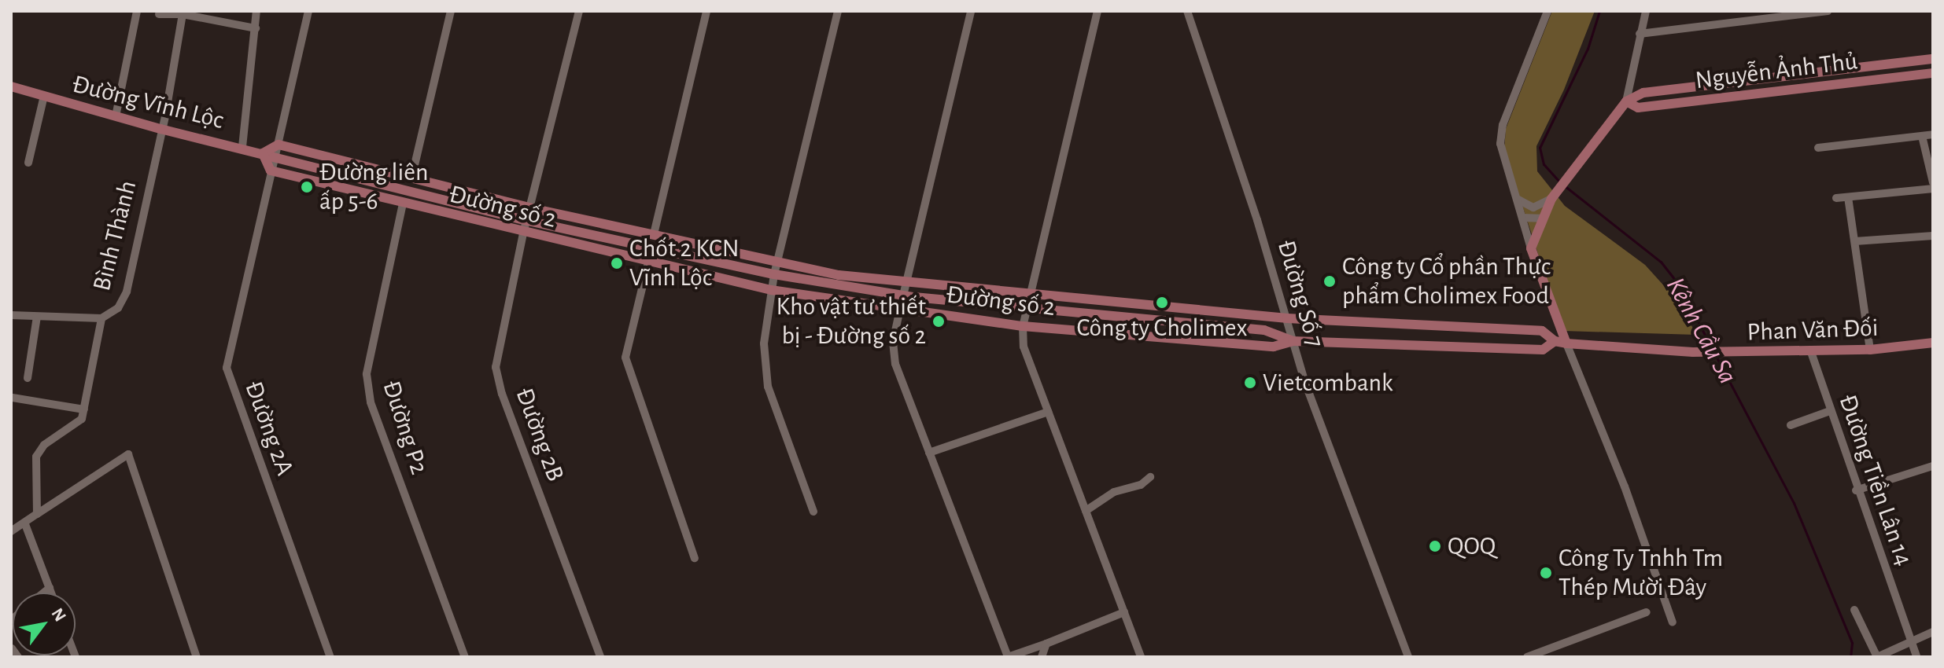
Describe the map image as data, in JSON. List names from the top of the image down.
{
  "streets": {
    "main road": [
      "Nguyễn Ảnh Thủ",
      "Đường Vĩnh Lộc",
      "Đường số 2",
      "Phan Văn Đối"
    ],
    "street": [
      "Bình Thành",
      "Đường Số 7",
      "Đường P2",
      "Đường 2A",
      "Đường 2B",
      "Đường Tiền Lân 14"
    ]
  },
  "crossings": [
    ["Đường Vĩnh Lộc", "Đường số 2"],
    ["Đường Vĩnh Lộc", "Bình Thành"],
    ["Đường Vĩnh Lộc", "Đường 2A"],
    ["Đường số 2", "Đường Số 7"],
    ["Đường số 2", "Phan Văn Đối"],
    ["Đường số 2", "Đường P2"],
    ["Đường số 2", "Đường 2A"],
    ["Đường số 2", "Đường 2B"],
    ["Phan Văn Đối", "Đường Tiền Lân 14"]
  ],
  "water": ["Kênh Cầu Sa"],
  "places": [
    "Đường liên ấp 5-6",
    "Chốt 2 KCN Vĩnh Lộc",
    "Công ty Cổ phần Thực phẩm Cholimex Food",
    "Công ty Cholimex",
    "Kho vật tư thiết bị - Đường số 2",
    "Vietcombank",
    "QOQ",
    "Công Ty Tnhh Tm Thép Mười Đây"
  ],
  "north": "top right"
}
